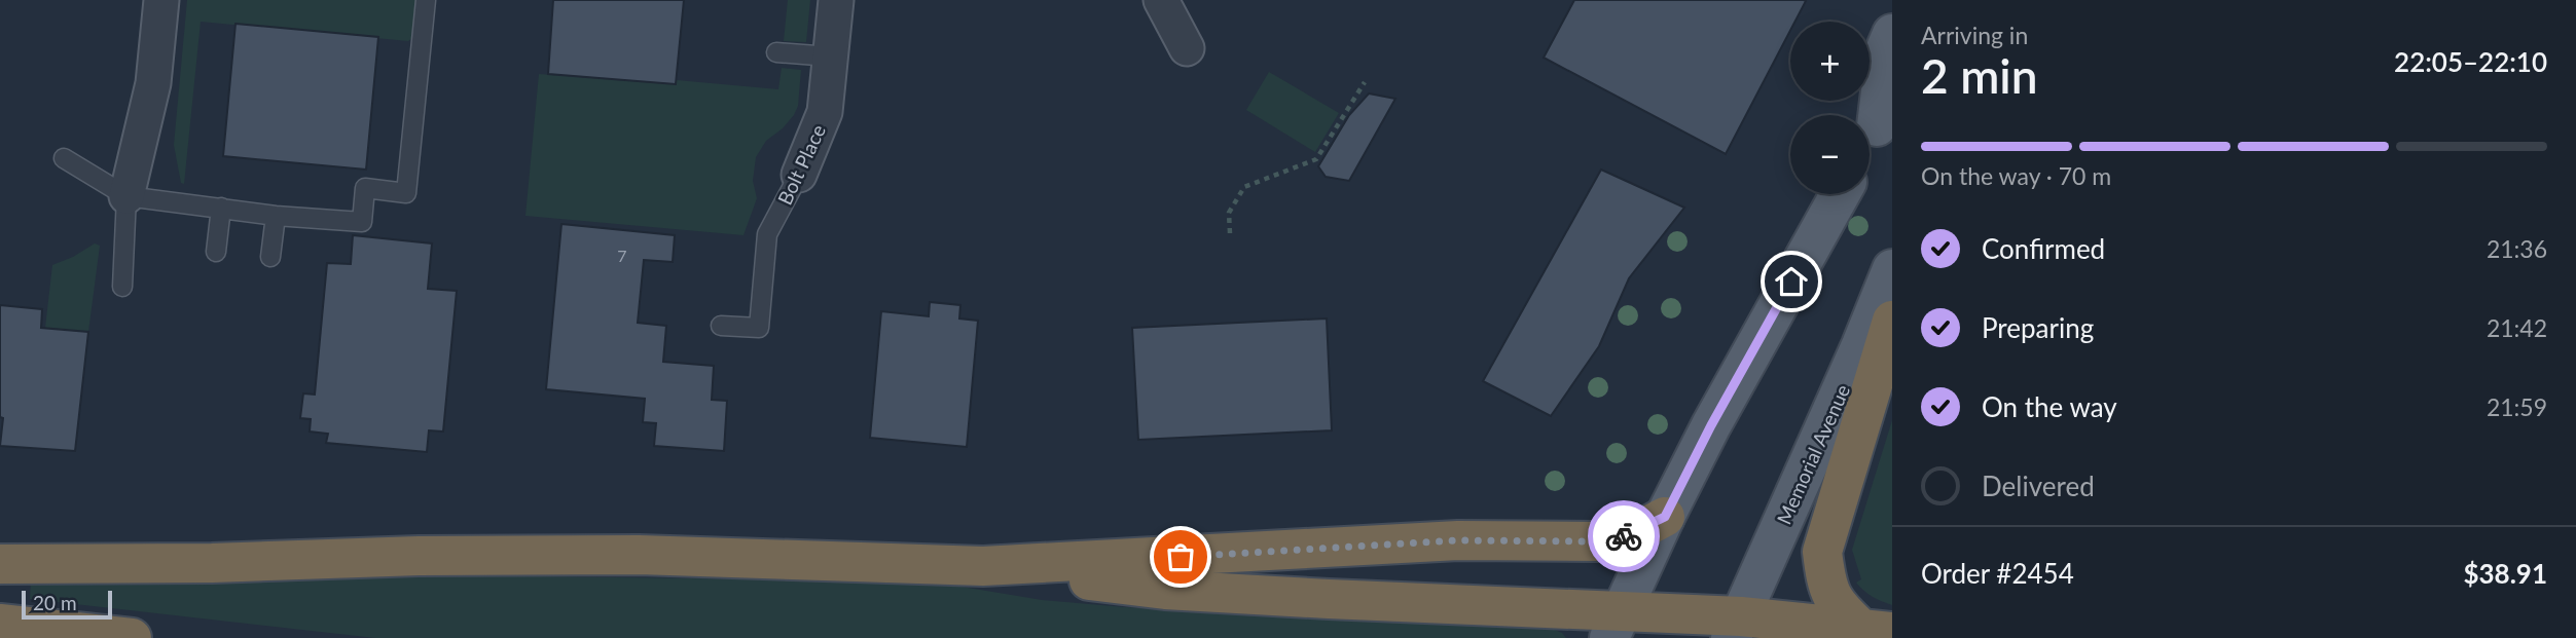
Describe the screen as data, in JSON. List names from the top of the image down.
{
  "streets": {
    "main road": ["Memorial Avenue"],
    "street": ["Bolt Place"]
  },
  "house_numbers": ["7"],
  "scale_bar": "20 m",
  "page": {
    "heading": ["2 min", "Arriving in", "22:05–22:10"],
    "panel": ["Order #2454", "$38.91"],
    "map_buttons": ["+", "−"],
    "bar": "On the way · 70 m",
    "list": [
      ["Confirmed", "21:36"],
      ["Preparing", "21:42"],
      ["On the way", "21:59"],
      "Delivered"
    ],
    "scale": "20 m"
  }
}
